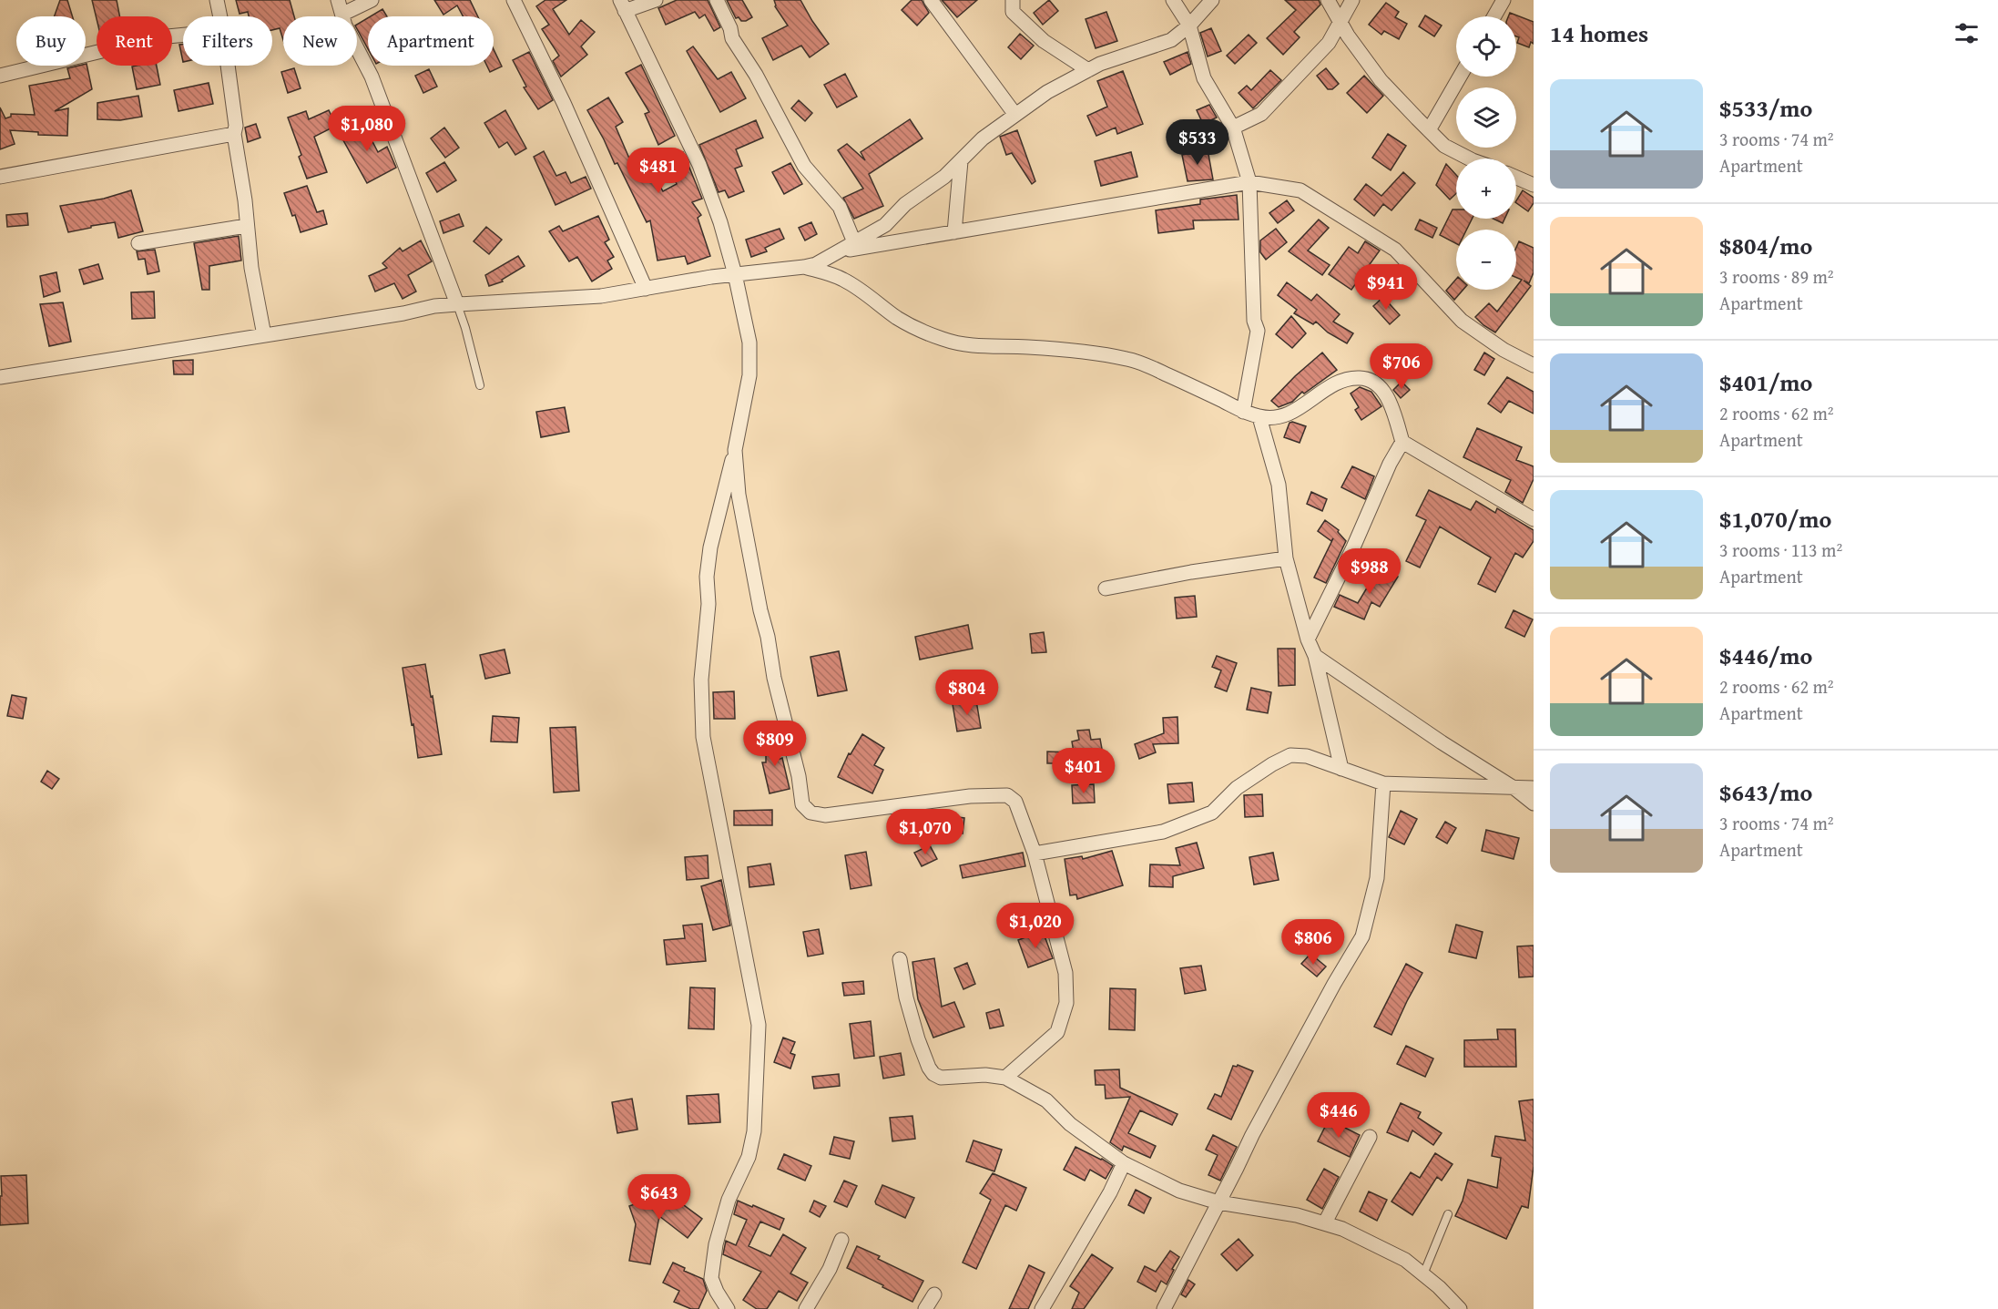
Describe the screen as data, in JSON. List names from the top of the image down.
{
  "page": {
    "heading": "14 homes",
    "map_buttons": ["+", "−"],
    "chip": [
      "Buy",
      "Rent",
      "Filters",
      "New",
      "Apartment"
    ],
    "list": [
      {
        "name": "$533/mo",
        "note": "3 rooms · 74 m² · Apartment"
      },
      {
        "name": "$804/mo",
        "note": "3 rooms · 89 m² · Apartment"
      },
      {
        "name": "$401/mo",
        "note": "2 rooms · 62 m² · Apartment"
      },
      {
        "name": "$1,070/mo",
        "note": "3 rooms · 113 m² · Apartment"
      },
      {
        "name": "$446/mo",
        "note": "2 rooms · 62 m² · Apartment"
      },
      {
        "name": "$643/mo",
        "note": "3 rooms · 74 m² · Apartment"
      }
    ],
    "price": [
      "$1,080",
      "$533",
      "$481",
      "$941",
      "$706",
      "$988",
      "$804",
      "$809",
      "$401",
      "$1,070",
      "$1,020",
      "$806",
      "$446",
      "$643"
    ]
  }
}
